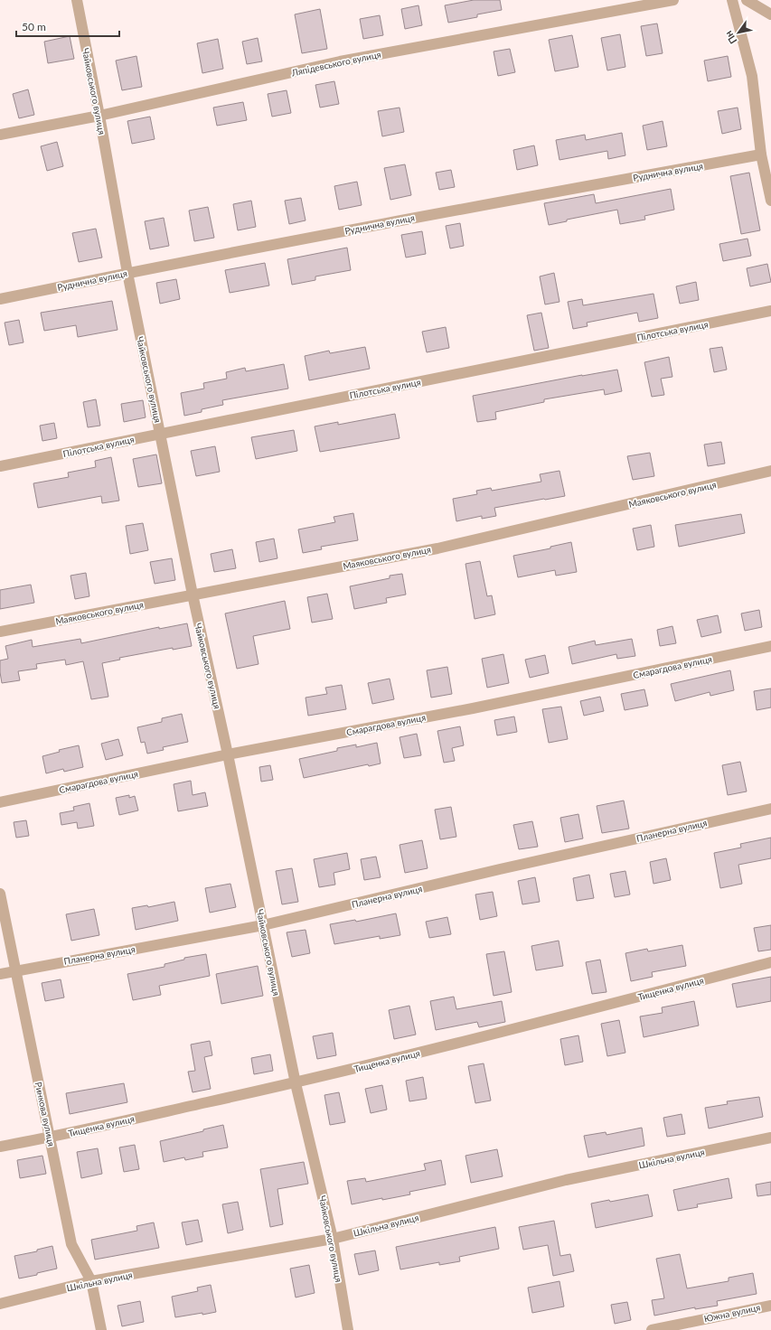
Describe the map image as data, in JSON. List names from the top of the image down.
{
  "streets": {
    "street": [
      "Ляпідевського вулиця",
      "Чайковського вулиця",
      "Руднична вулиця",
      "Пілотська вулиця",
      "Маяковського вулиця",
      "Смарагдова вулиця",
      "Планерна вулиця",
      "Тищенка вулиця",
      "Ринкова вулиця",
      "Шкільна вулиця",
      "Южна вулиця"
    ]
  },
  "crossings": [
    ["Ляпідевського вулиця", "Чайковського вулиця"],
    ["Чайковського вулиця", "Руднична вулиця"],
    ["Чайковського вулиця", "Пілотська вулиця"],
    ["Чайковського вулиця", "Маяковського вулиця"],
    ["Чайковського вулиця", "Смарагдова вулиця"],
    ["Чайковського вулиця", "Планерна вулиця"],
    ["Чайковського вулиця", "Тищенка вулиця"],
    ["Чайковського вулиця", "Шкільна вулиця"],
    ["Планерна вулиця", "Ринкова вулиця"],
    ["Тищенка вулиця", "Ринкова вулиця"],
    ["Ринкова вулиця", "Шкільна вулиця"]
  ],
  "scale_bar": "50 m",
  "north": "bottom left"
}
